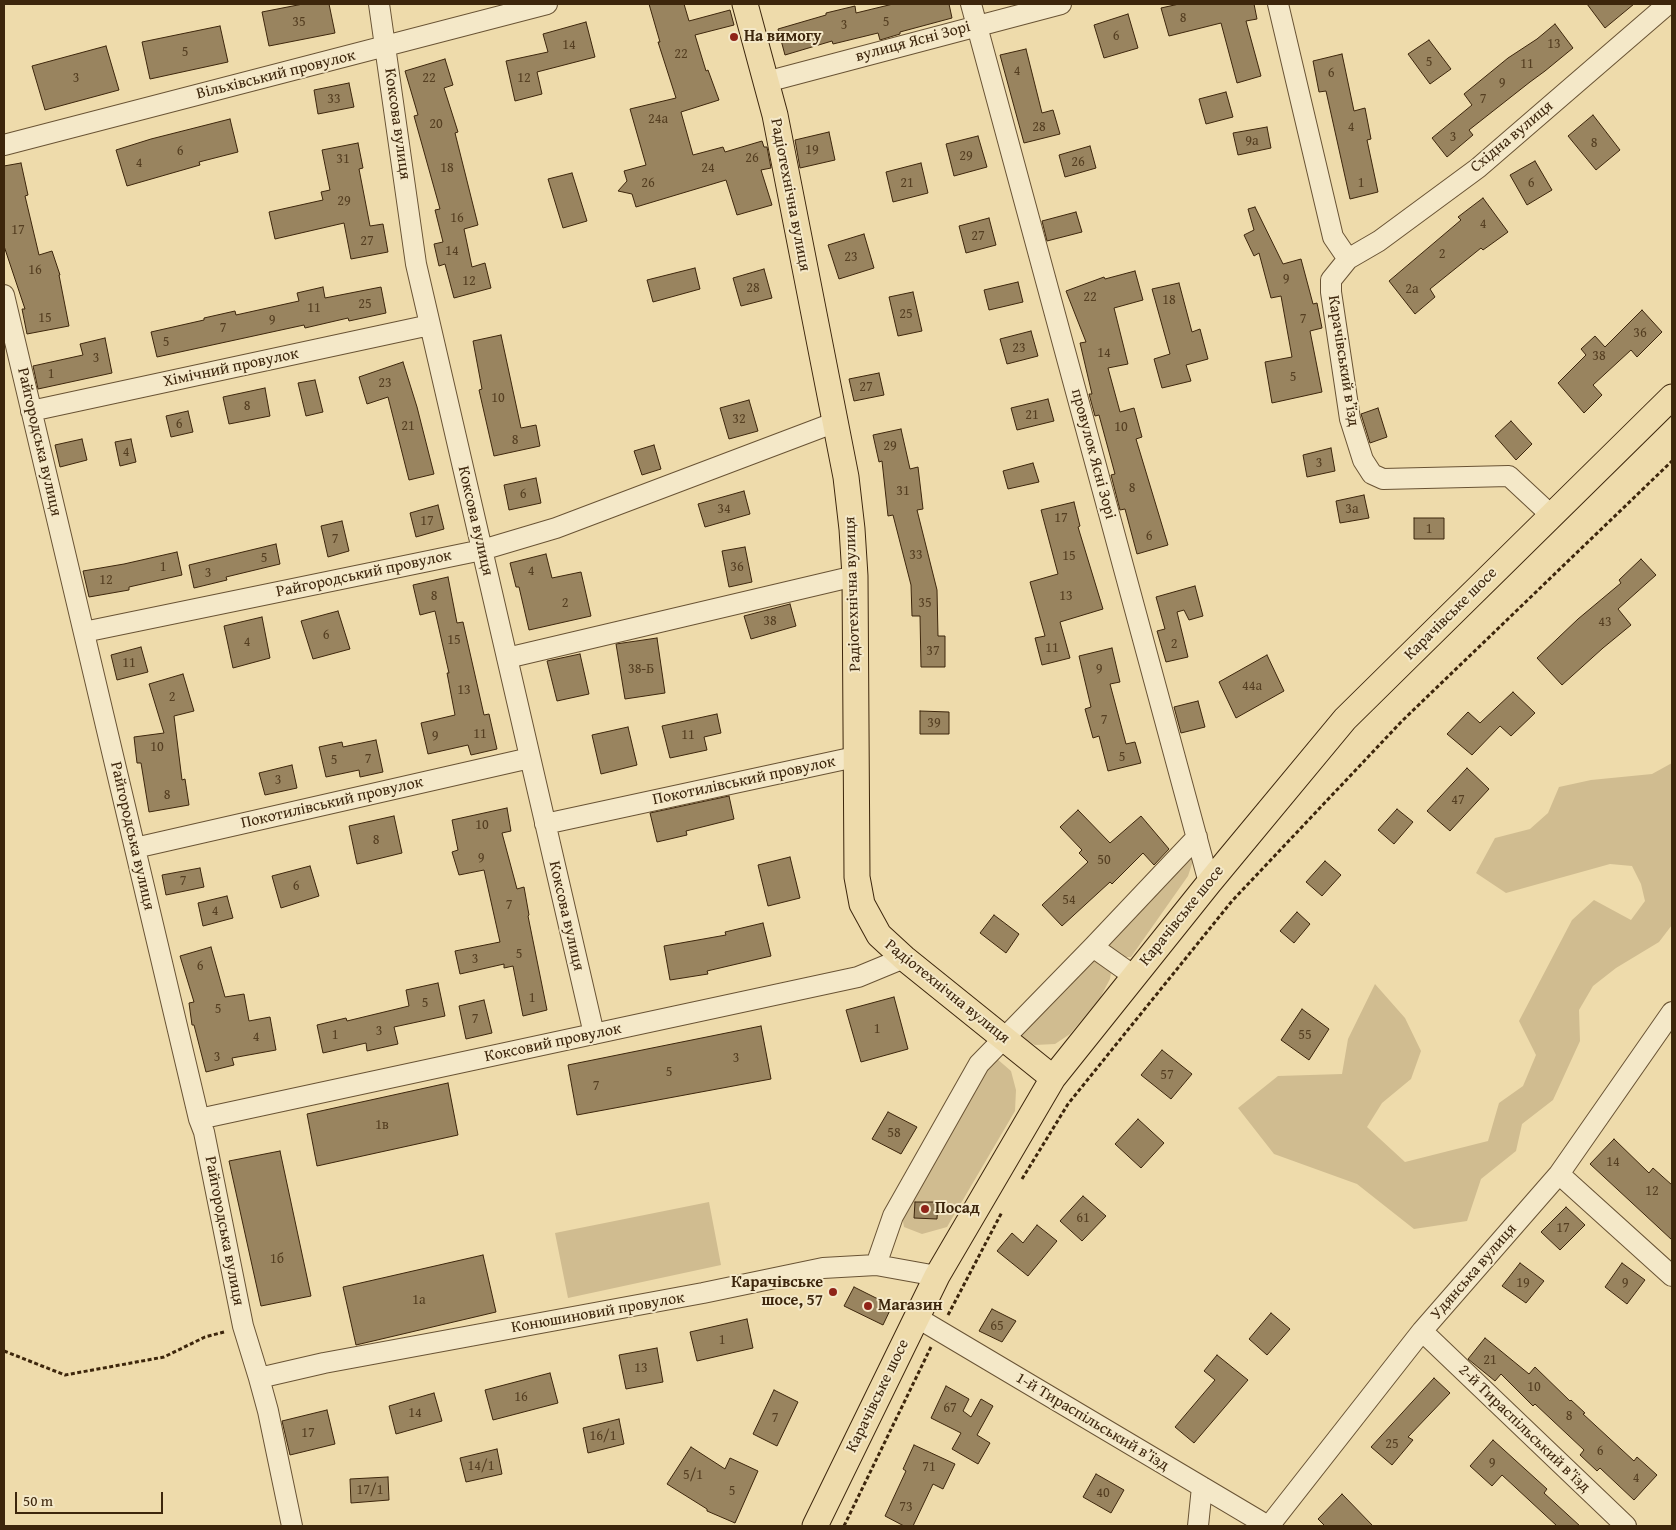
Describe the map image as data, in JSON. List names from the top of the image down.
{
  "streets": {
    "main road": ["Радіотехнічна вулиця", "Карачівське шосе"],
    "street": [
      "вулиця Ясні Зорі",
      "Вільхівський провулок",
      "Коксова вулиця",
      "Східна вулиця",
      "Карачівський в’їзд",
      "Хімічний провулок",
      "Райгородська вулиця",
      "провулок Ясні Зорі",
      "Райгородський провулок",
      "Покотилівський провулок",
      "Коксовий провулок",
      "Удянська вулиця",
      "Конюшиновий провулок",
      "1-й Тираспільський в’їзд",
      "2-й Тираспільський в’їзд"
    ]
  },
  "crossings": [
    ["вулиця Ясні Зорі", "Радіотехнічна вулиця"],
    ["вулиця Ясні Зорі", "провулок Ясні Зорі"],
    ["Вільхівський провулок", "Коксова вулиця"],
    ["Коксова вулиця", "Хімічний провулок"],
    ["Коксова вулиця", "Райгородський провулок"],
    ["Коксова вулиця", "Покотилівський провулок"],
    ["Коксова вулиця", "Коксовий провулок"],
    ["Східна вулиця", "Карачівський в’їзд"],
    ["Радіотехнічна вулиця", "Райгородський провулок"],
    ["Радіотехнічна вулиця", "Карачівське шосе"],
    ["Радіотехнічна вулиця", "Покотилівський провулок"],
    ["Радіотехнічна вулиця", "Коксовий провулок"],
    ["Карачівський в’їзд", "Карачівське шосе"],
    ["Хімічний провулок", "Райгородська вулиця"],
    ["Райгородська вулиця", "Райгородський провулок"],
    ["Райгородська вулиця", "Покотилівський провулок"],
    ["Райгородська вулиця", "Коксовий провулок"],
    ["Райгородська вулиця", "Конюшиновий провулок"],
    ["провулок Ясні Зорі", "Карачівське шосе"],
    ["Карачівське шосе", "Конюшиновий провулок"],
    ["Карачівське шосе", "1-й Тираспільський в’їзд"],
    ["Удянська вулиця", "1-й Тираспільський в’їзд"],
    ["Удянська вулиця", "2-й Тираспільський в’їзд"]
  ],
  "places": [
    "На вимогу",
    "Посад",
    "Карачівське шосе, 57",
    "Магазин"
  ],
  "house_numbers": [
    "8",
    "35",
    "5",
    "3",
    "6",
    "13",
    "14",
    "5",
    "22",
    "5",
    "11",
    "4",
    "6",
    "3",
    "22",
    "12",
    "9",
    "33",
    "7",
    "24а",
    "20",
    "28",
    "4",
    "3",
    "9а",
    "8",
    "19",
    "6",
    "29",
    "26",
    "31",
    "26",
    "4",
    "18",
    "24",
    "26",
    "21",
    "1",
    "6",
    "29",
    "16",
    "4",
    "17",
    "27",
    "27",
    "14",
    "2",
    "23",
    "16",
    "9",
    "12",
    "28",
    "2а",
    "22",
    "18",
    "25",
    "11",
    "25",
    "15",
    "7",
    "9",
    "7",
    "36",
    "5",
    "23",
    "14",
    "38",
    "3",
    "1",
    "5",
    "23",
    "27",
    "10",
    "8",
    "21",
    "32",
    "6",
    "21",
    "10",
    "8",
    "29",
    "4",
    "3",
    "8",
    "31",
    "6",
    "34",
    "3а",
    "17",
    "17",
    "1",
    "6",
    "7",
    "33",
    "15",
    "5",
    "1",
    "36",
    "4",
    "3",
    "12",
    "8",
    "13",
    "2",
    "35",
    "38",
    "43",
    "6",
    "15",
    "4",
    "2",
    "11",
    "37",
    "11",
    "38-Б",
    "9",
    "44а",
    "13",
    "2",
    "7",
    "39",
    "11",
    "11",
    "9",
    "10",
    "5",
    "7",
    "5",
    "3",
    "8",
    "47",
    "10",
    "8",
    "9",
    "50",
    "7",
    "6",
    "54",
    "7",
    "4",
    "5",
    "3",
    "6",
    "1",
    "5",
    "5",
    "7",
    "1",
    "3",
    "1",
    "55",
    "4",
    "3",
    "3",
    "5",
    "57",
    "7",
    "1в",
    "58",
    "14",
    "12",
    "61",
    "17",
    "1б",
    "19",
    "9",
    "1а",
    "65",
    "1",
    "21",
    "13",
    "10",
    "16",
    "67",
    "14",
    "8",
    "7",
    "17",
    "16/1",
    "25",
    "6",
    "9",
    "14/1",
    "71",
    "5/1",
    "4",
    "17/1",
    "5",
    "40",
    "73"
  ],
  "scale_bar": "50 m"
}
